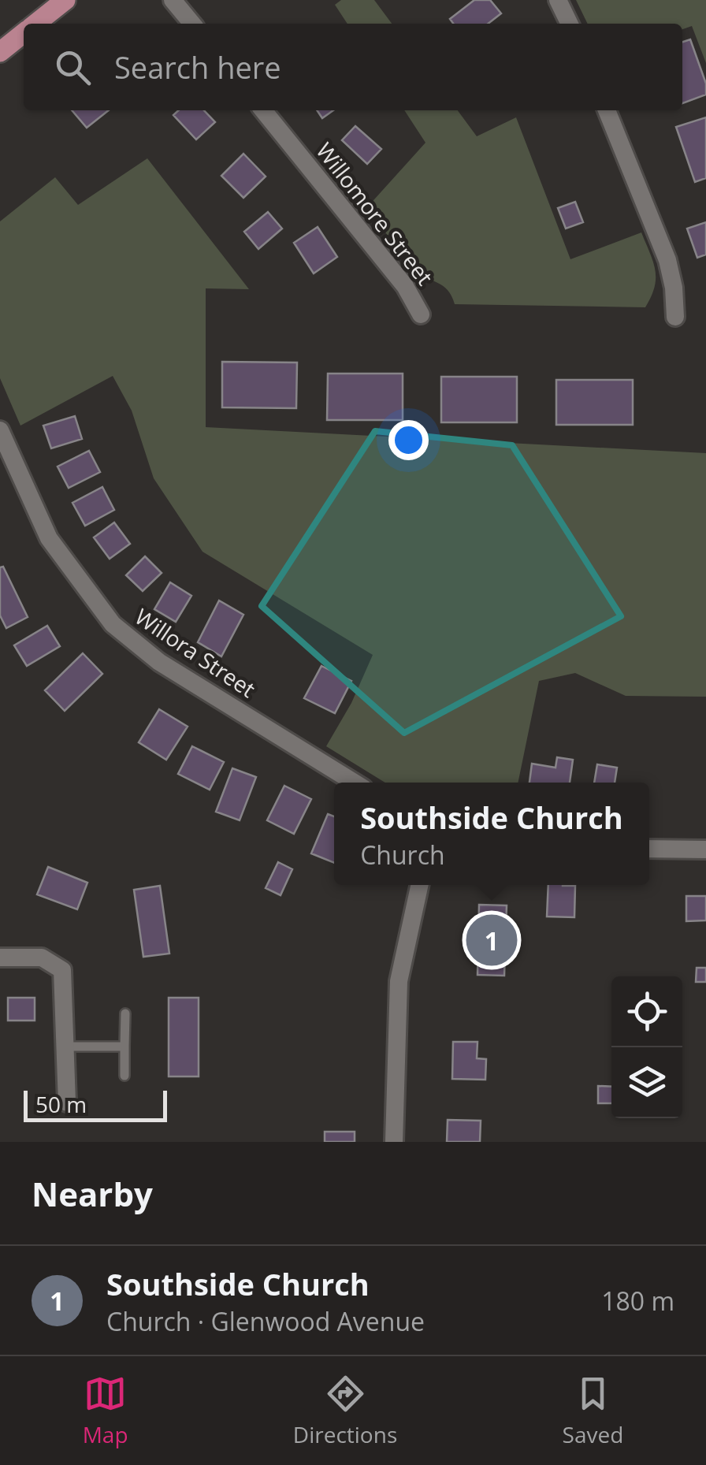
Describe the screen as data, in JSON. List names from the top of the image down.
{
  "streets": {
    "street": ["Willomore Street", "Willora Street"]
  },
  "scale_bar": "50 m",
  "page": {
    "search": "Search here",
    "popup": ["Southside Church", "Church"],
    "pins": "1",
    "scale": "50 m",
    "heading": "Nearby",
    "list": [
      {
        "mark": "1",
        "name": "Southside Church",
        "note": "Church · Glenwood Avenue",
        "value": "180 m"
      }
    ],
    "nav": ["Map", "Directions", "Saved"]
  }
}
